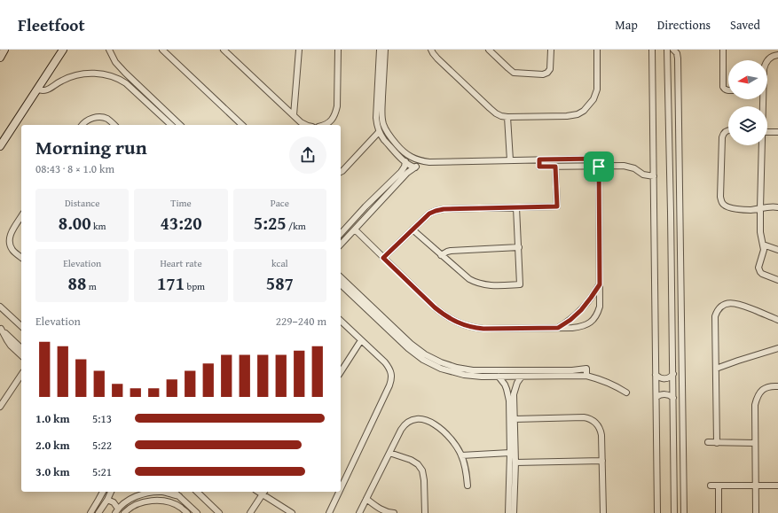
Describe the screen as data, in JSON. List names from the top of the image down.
{
  "north": "left",
  "page": {
    "header": "Fleetfoot",
    "nav": ["Map", "Directions", "Saved"],
    "heading": ["Morning run", "08:43 · 8 × 1.0 km"],
    "stats": [
      ["Distance", "8.00 km"],
      ["Time", "43:20"],
      ["Pace", "5:25 /km"],
      ["Elevation", "88 m"],
      ["Heart rate", "171 bpm"],
      ["kcal", "587"]
    ],
    "chart": ["Elevation", "229–240 m"],
    "list": [
      {
        "name": "1.0 km",
        "note": "5:13"
      },
      {
        "name": "2.0 km",
        "note": "5:22"
      },
      {
        "name": "3.0 km",
        "note": "5:21"
      }
    ]
  }
}
